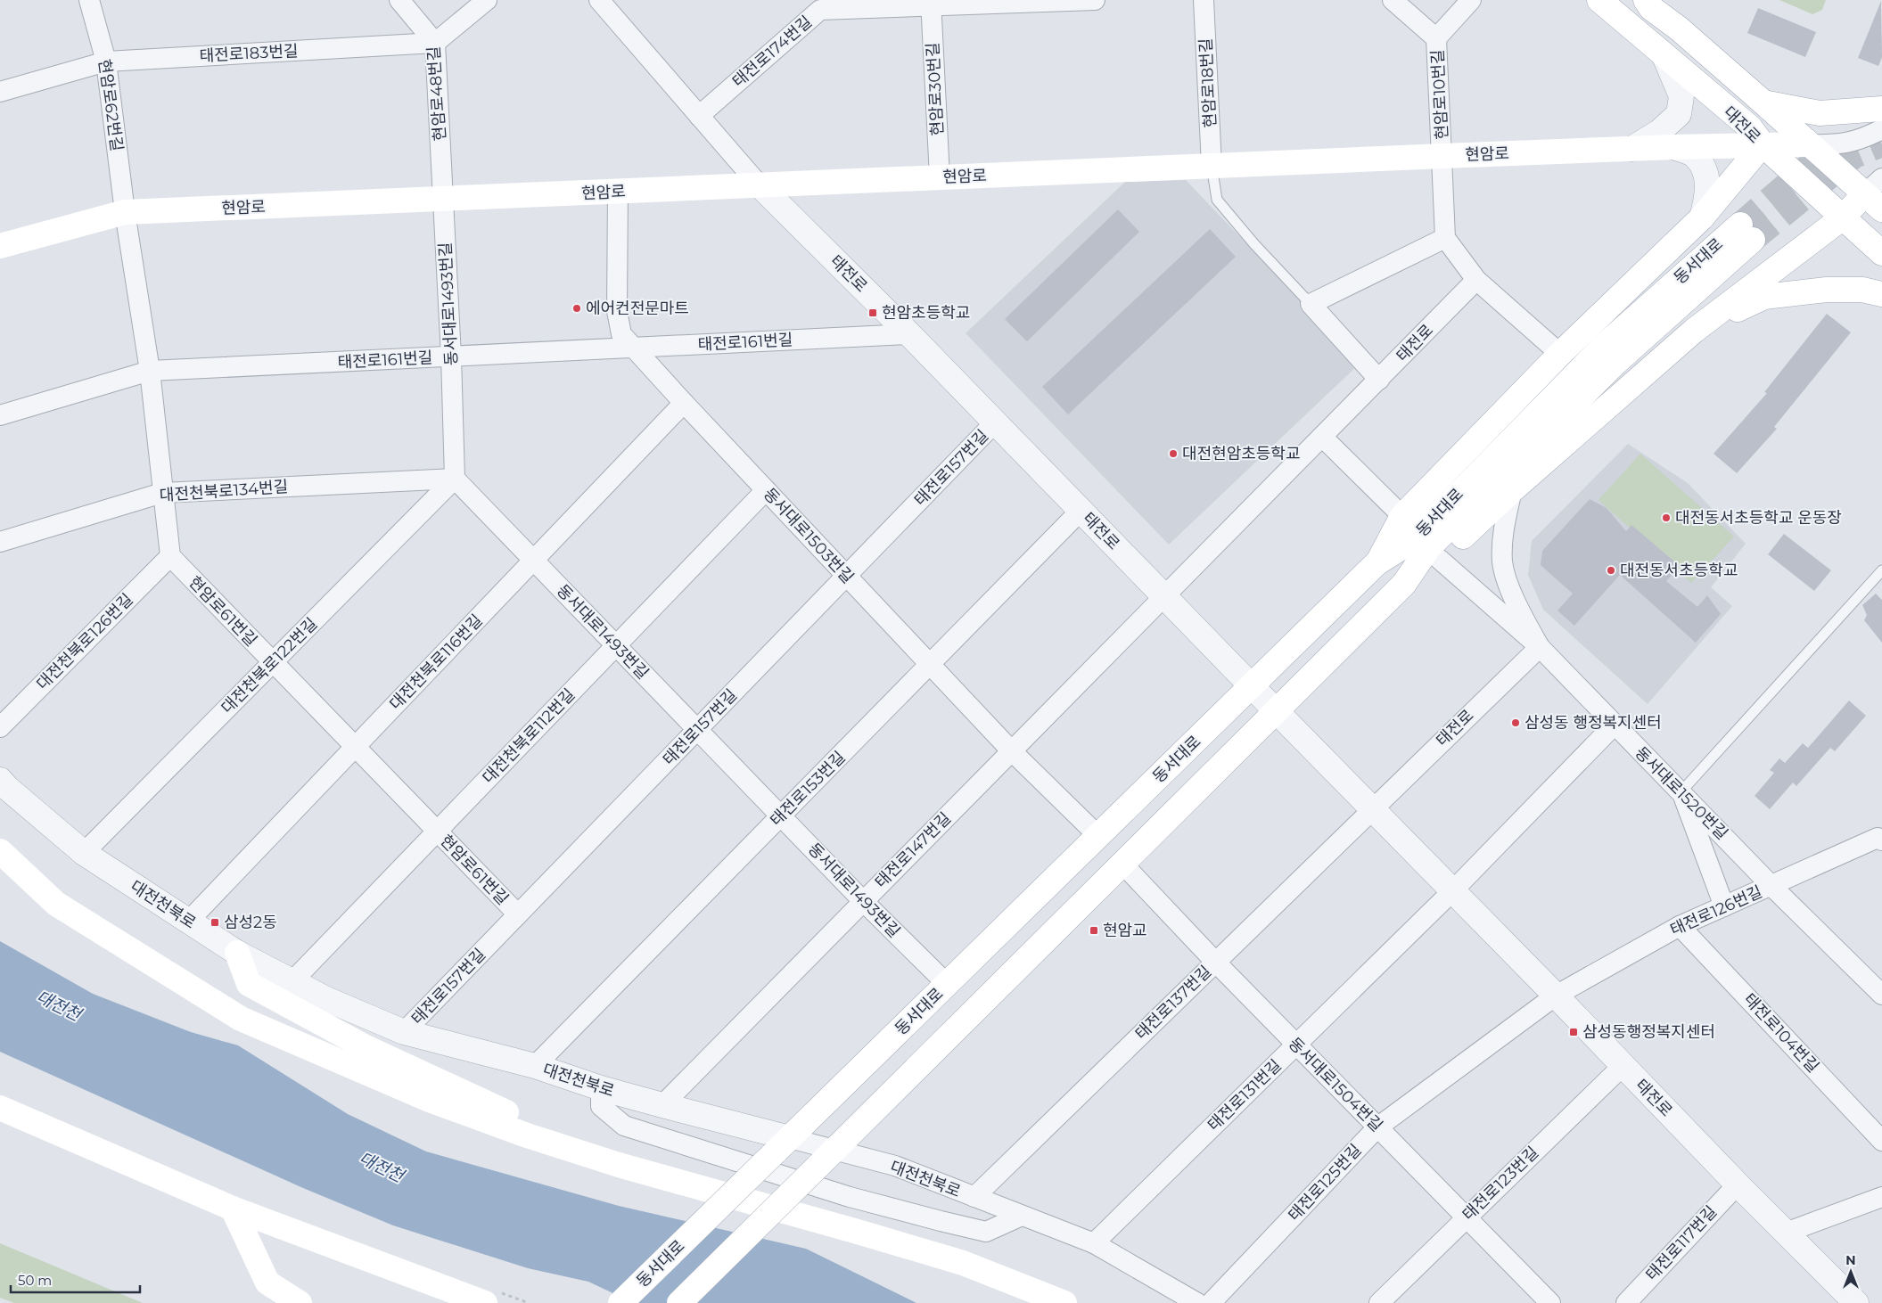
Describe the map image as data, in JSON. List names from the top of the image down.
{
  "streets": {
    "main road": ["대전로", "현암로", "동서대로"],
    "street": [
      "태전로174번길",
      "태전로183번길",
      "현암로18번길",
      "현암로30번길",
      "현암로48번길",
      "현암로10번길",
      "현암로62번길",
      "태전로",
      "동서대로1493번길",
      "태전로161번길",
      "태전로157번길",
      "대전천북로134번길",
      "동서대로1503번길",
      "현암로61번길",
      "대전천북로126번길",
      "대전천북로116번길",
      "대전천북로122번길",
      "대전천북로112번길",
      "태전로153번길",
      "동서대로1520번길",
      "태전로147번길",
      "대전천북로",
      "태전로126번길",
      "태전로137번길",
      "태전로104번길",
      "동서대로1504번길",
      "태전로131번길",
      "태전로125번길",
      "태전로123번길",
      "태전로117번길"
    ]
  },
  "crossings": [
    ["태전로174번길", "현암로30번길"],
    ["태전로174번길", "태전로"],
    ["태전로183번길", "현암로48번길"],
    ["태전로183번길", "현암로62번길"],
    ["현암로18번길", "현암로"],
    ["현암로30번길", "현암로"],
    ["현암로48번길", "현암로"],
    ["현암로48번길", "동서대로1493번길"],
    ["현암로10번길", "현암로"],
    ["현암로62번길", "현암로"],
    ["대전로", "현암로"],
    ["현암로", "태전로"],
    ["현암로", "동서대로1493번길"],
    ["현암로", "동서대로1503번길"],
    ["동서대로", "태전로"],
    ["동서대로", "동서대로1493번길"],
    ["동서대로", "동서대로1503번길"],
    ["동서대로", "대전천북로"],
    ["동서대로", "동서대로1504번길"],
    ["태전로", "태전로161번길"],
    ["태전로", "태전로157번길"],
    ["태전로", "태전로153번길"],
    ["태전로", "동서대로1520번길"],
    ["태전로", "태전로147번길"],
    ["태전로", "태전로126번길"],
    ["태전로", "태전로137번길"],
    ["태전로", "태전로131번길"],
    ["태전로", "태전로125번길"],
    ["태전로", "태전로123번길"],
    ["태전로", "태전로117번길"],
    ["동서대로1493번길", "태전로161번길"],
    ["동서대로1493번길", "태전로157번길"],
    ["동서대로1493번길", "대전천북로134번길"],
    ["동서대로1493번길", "대전천북로116번길"],
    ["동서대로1493번길", "대전천북로122번길"],
    ["동서대로1493번길", "대전천북로112번길"],
    ["동서대로1493번길", "태전로153번길"],
    ["동서대로1493번길", "태전로147번길"],
    ["태전로161번길", "동서대로1503번길"],
    ["태전로157번길", "동서대로1503번길"],
    ["태전로157번길", "현암로61번길"],
    ["태전로157번길", "대전천북로"],
    ["대전천북로134번길", "대전천북로122번길"],
    ["동서대로1503번길", "대전천북로116번길"],
    ["동서대로1503번길", "대전천북로112번길"],
    ["동서대로1503번길", "태전로153번길"],
    ["동서대로1503번길", "태전로147번길"],
    ["현암로61번길", "대전천북로126번길"],
    ["현암로61번길", "대전천북로116번길"],
    ["현암로61번길", "대전천북로122번길"],
    ["현암로61번길", "대전천북로112번길"],
    ["대전천북로116번길", "대전천북로"],
    ["대전천북로122번길", "대전천북로"],
    ["대전천북로112번길", "대전천북로"],
    ["태전로153번길", "대전천북로"],
    ["동서대로1520번길", "태전로126번길"],
    ["태전로147번길", "대전천북로"],
    ["대전천북로", "태전로137번길"],
    ["대전천북로", "태전로131번길"],
    ["태전로126번길", "태전로104번길"],
    ["태전로126번길", "태전로125번길"],
    ["태전로137번길", "동서대로1504번길"],
    ["동서대로1504번길", "태전로131번길"],
    ["동서대로1504번길", "태전로125번길"],
    ["동서대로1504번길", "태전로123번길"]
  ],
  "water": ["대전천"],
  "places": {
    "other": [
      "에어컨전문마트",
      "대전현암초등학교",
      "대전동서초등학교 운동장",
      "대전동서초등학교",
      "삼성동 행정복지센터"
    ],
    "transit": [
      "현암초등학교",
      "삼성2동",
      "현암교",
      "삼성동행정복지센터"
    ]
  },
  "scale_bar": "50 m",
  "north": "top"
}
